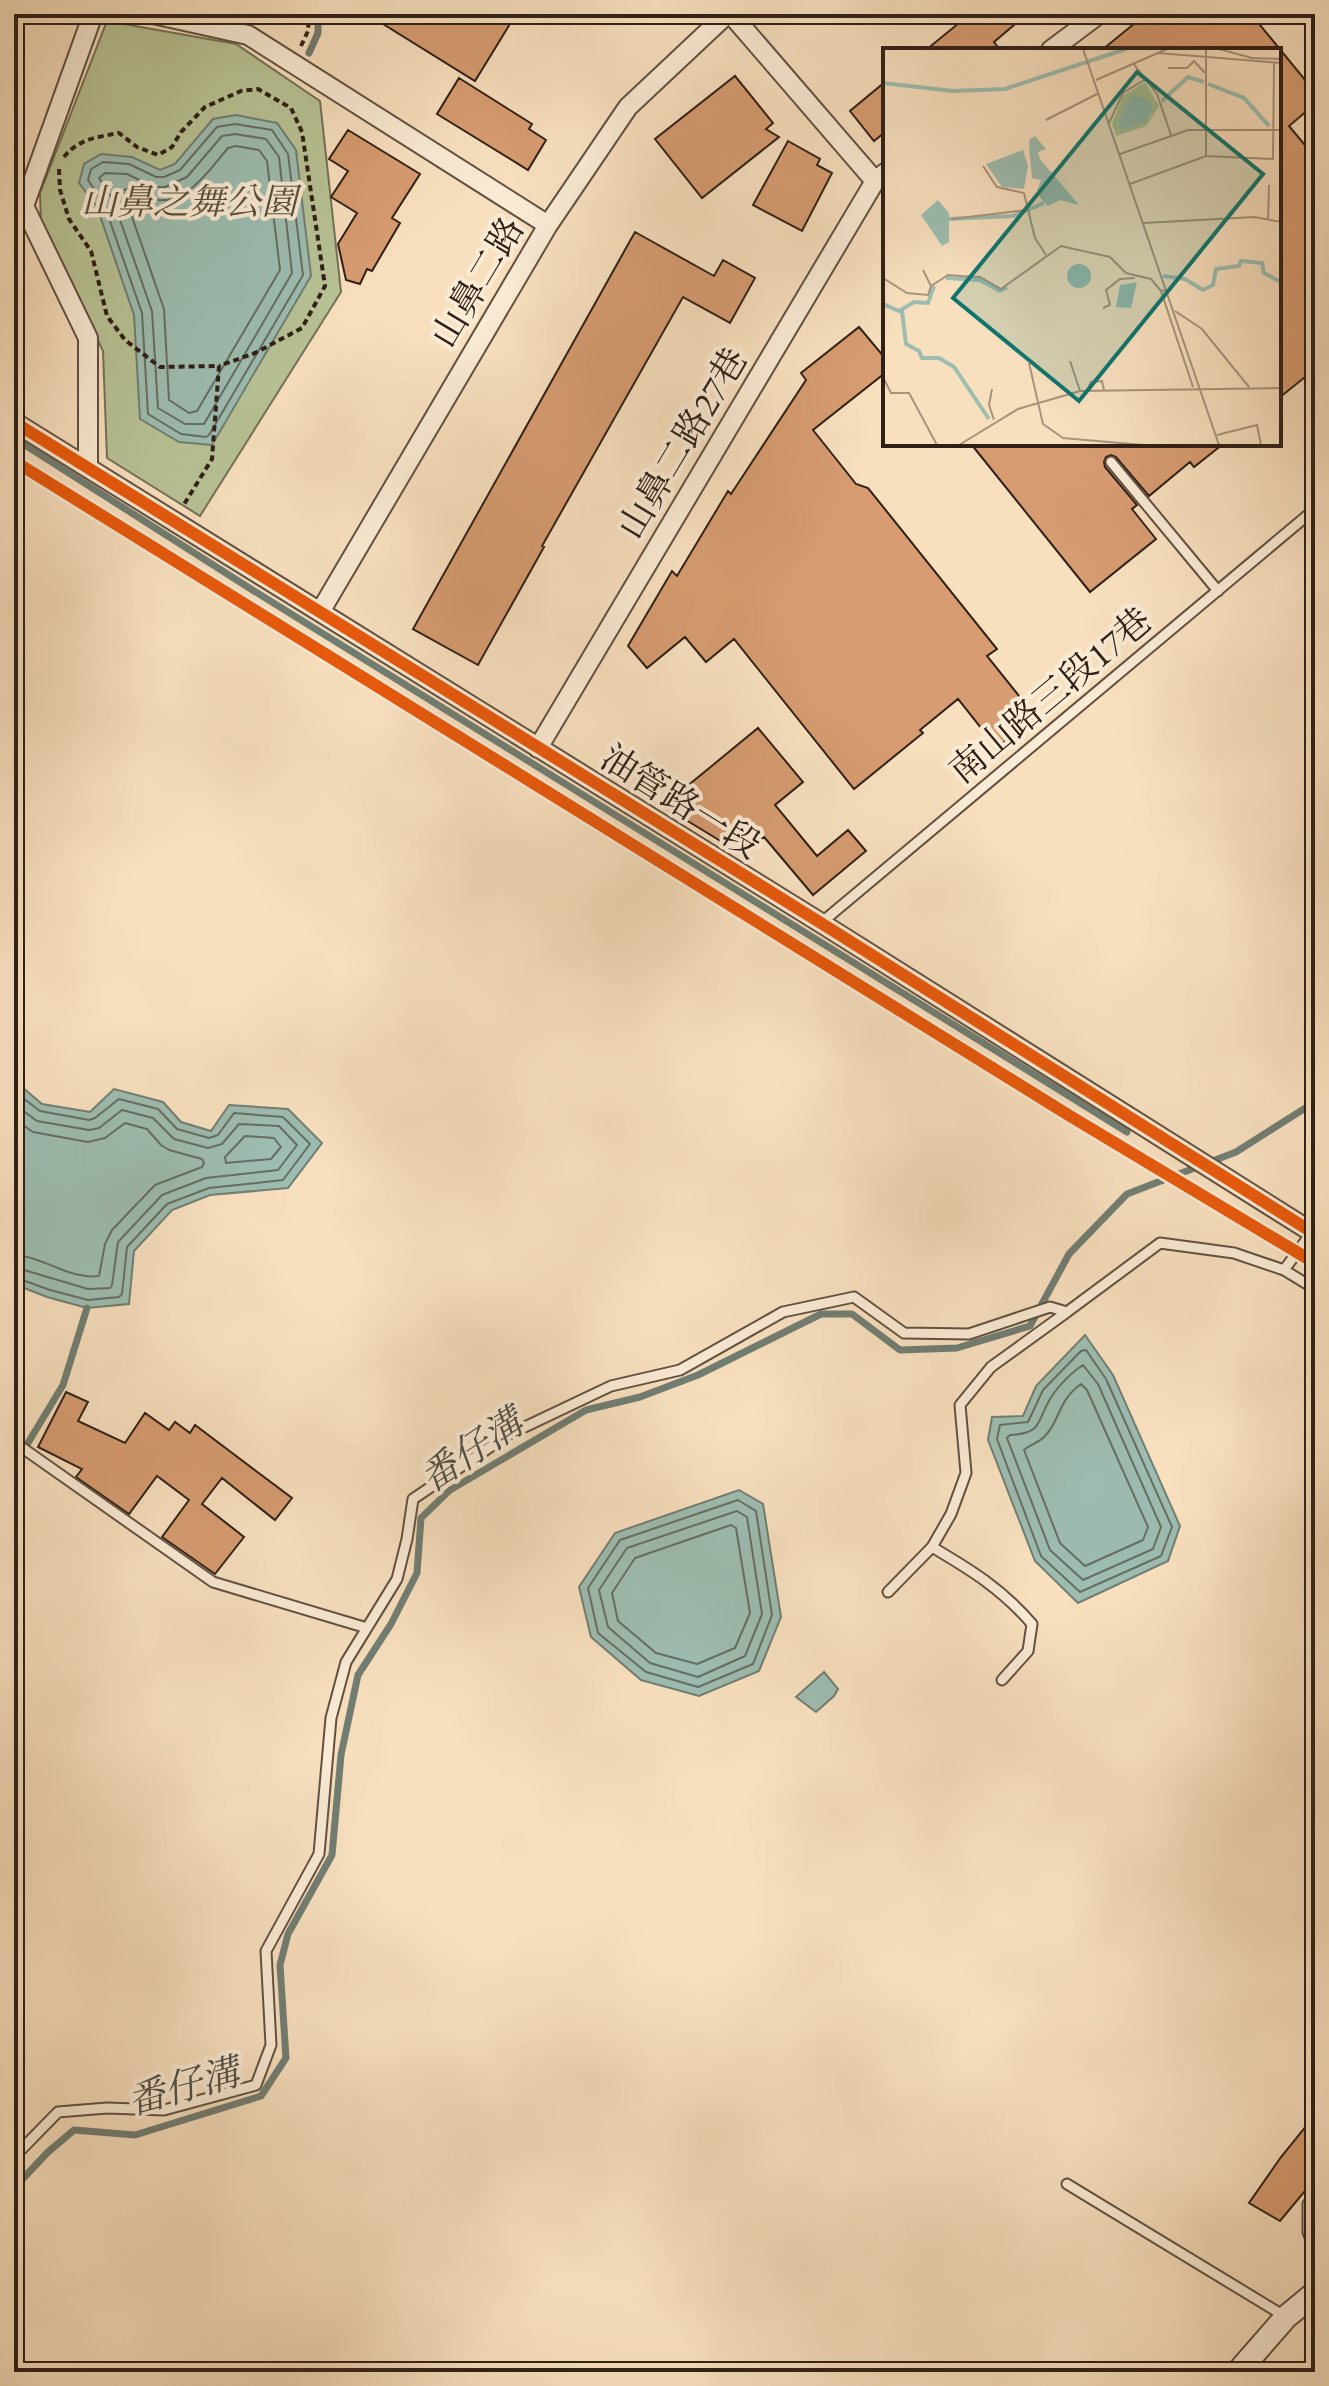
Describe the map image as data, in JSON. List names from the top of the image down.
{
  "streets": {
    "street": ["山鼻二路", "山鼻二路27巷", "油管路一段"],
    "lane": ["南山路三段17巷"]
  },
  "crossings": [
    ["山鼻二路", "油管路一段"],
    ["山鼻二路27巷", "油管路一段"],
    ["南山路三段17巷", "油管路一段"]
  ],
  "water": ["番仔溝"],
  "parks": ["山鼻之舞公園"]
}
